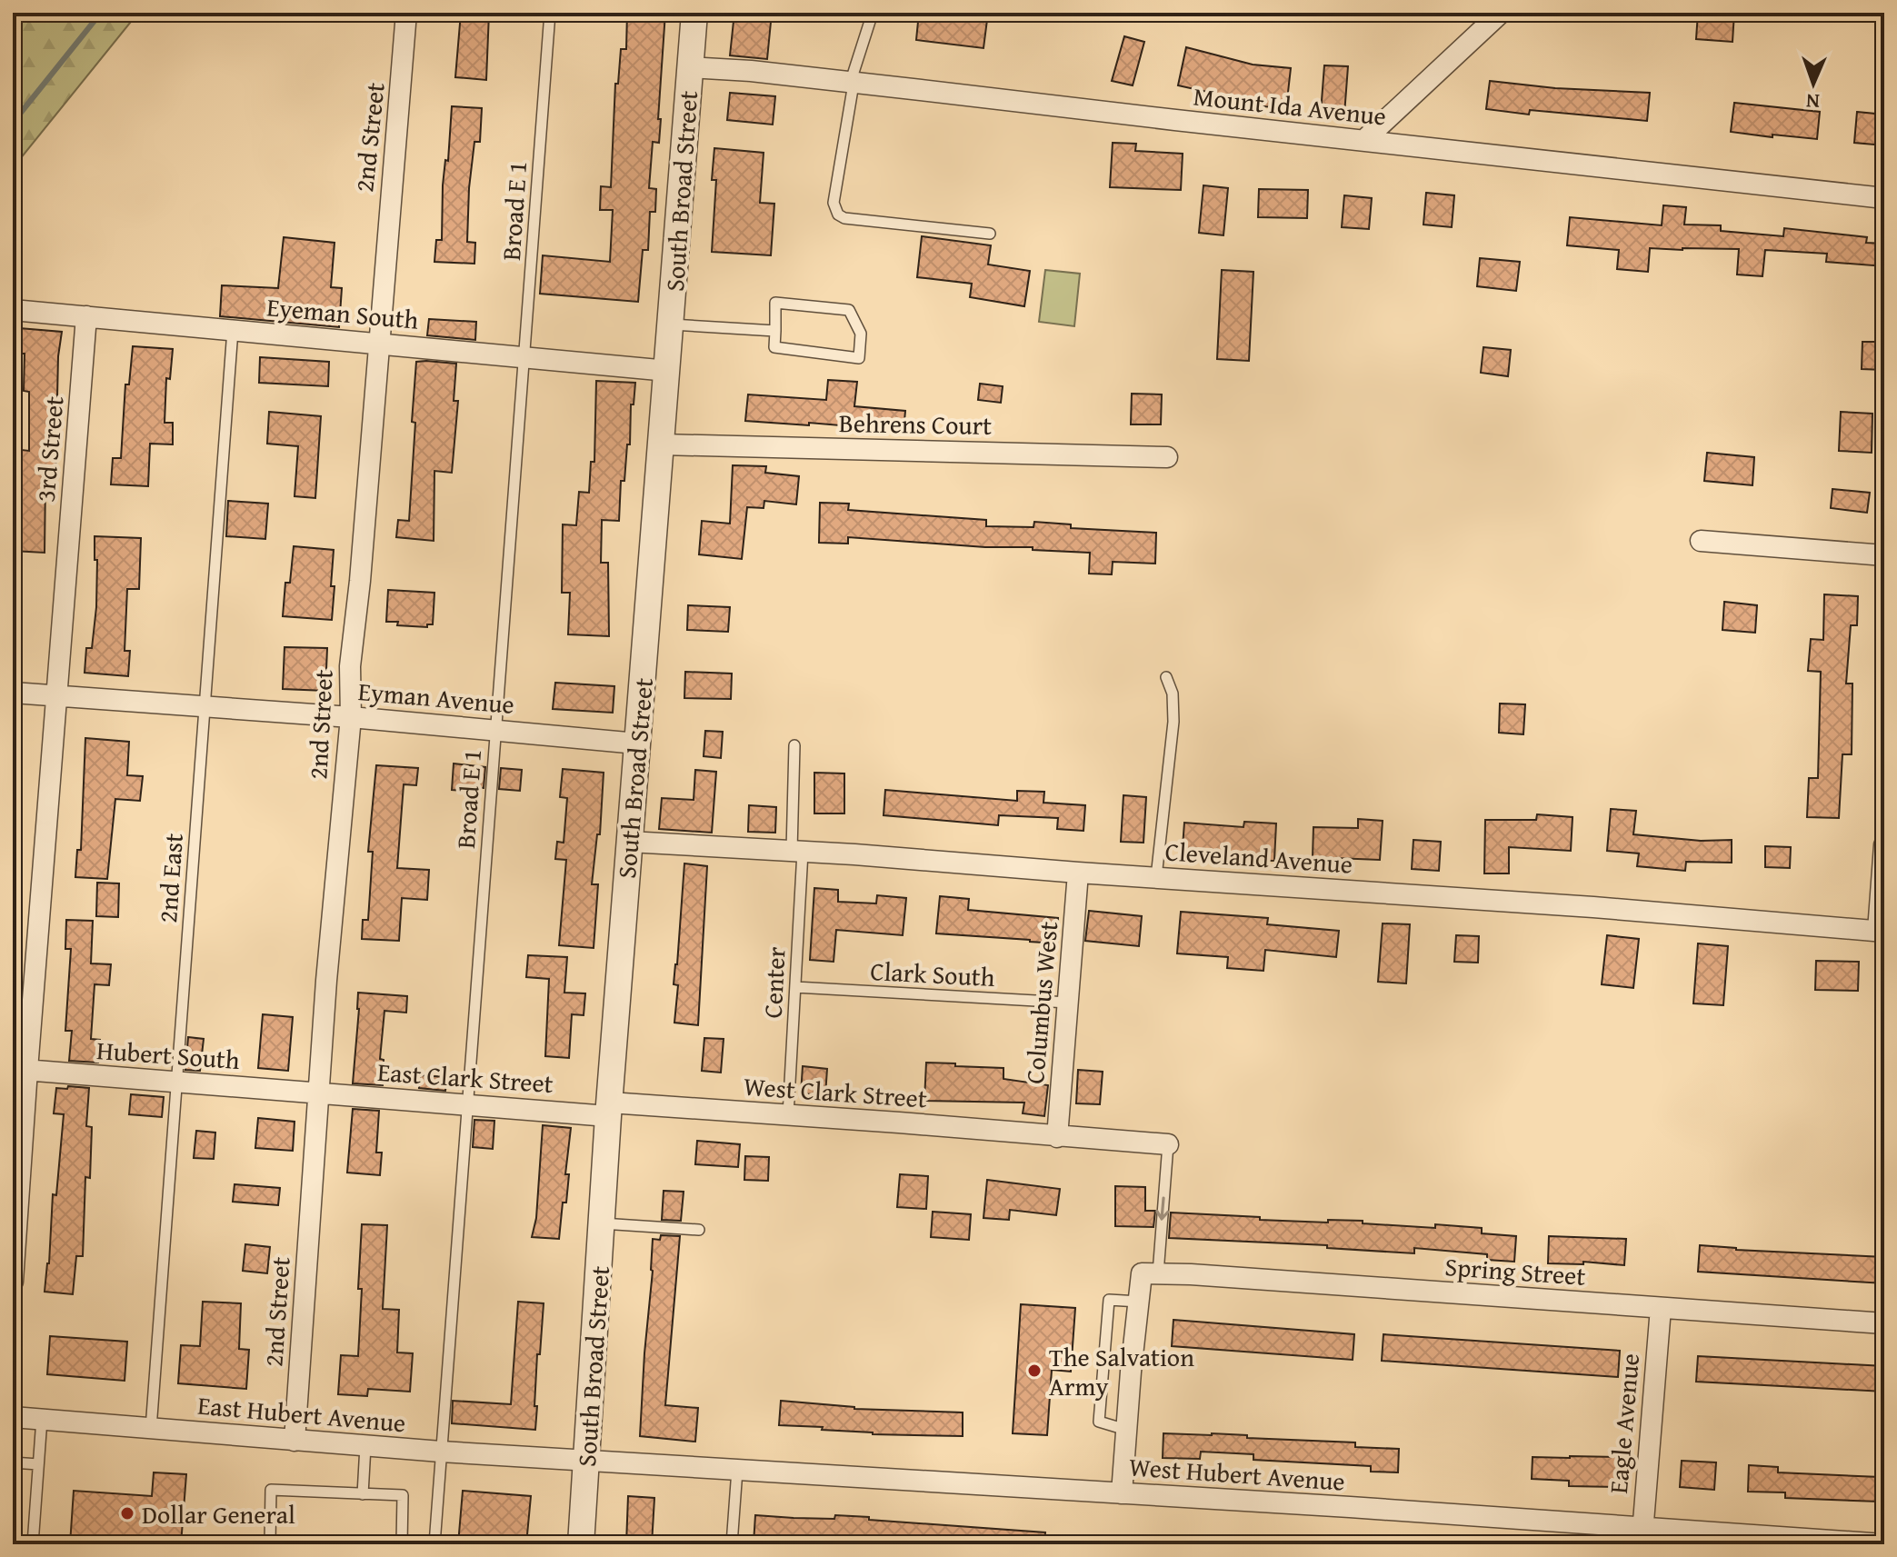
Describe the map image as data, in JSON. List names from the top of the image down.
{
  "streets": {
    "street": [
      "Mount Ida Avenue",
      "2nd Street",
      "South Broad Street",
      "Eyeman South",
      "Behrens Court",
      "3rd Street",
      "Eyman Avenue",
      "Cleveland Avenue",
      "Columbus West",
      "Hubert South",
      "East Clark Street",
      "West Clark Street",
      "Spring Street",
      "East Hubert Avenue",
      "Eagle Avenue",
      "West Hubert Avenue"
    ],
    "lane": [
      "Broad E 1",
      "2nd East",
      "Clark South",
      "Center"
    ]
  },
  "crossings": [
    ["Mount Ida Avenue", "South Broad Street"],
    ["2nd Street", "Eyeman South"],
    ["2nd Street", "Eyman Avenue"],
    ["2nd Street", "Hubert South"],
    ["2nd Street", "East Clark Street"],
    ["2nd Street", "East Hubert Avenue"],
    ["South Broad Street", "Eyeman South"],
    ["South Broad Street", "Behrens Court"],
    ["South Broad Street", "Eyman Avenue"],
    ["South Broad Street", "Cleveland Avenue"],
    ["South Broad Street", "East Clark Street"],
    ["South Broad Street", "West Clark Street"],
    ["South Broad Street", "East Hubert Avenue"],
    ["South Broad Street", "West Hubert Avenue"],
    ["Broad E 1", "Eyeman South"],
    ["Broad E 1", "Eyman Avenue"],
    ["Broad E 1", "East Clark Street"],
    ["Broad E 1", "East Hubert Avenue"],
    ["Eyeman South", "3rd Street"],
    ["Eyeman South", "2nd East"],
    ["3rd Street", "Eyman Avenue"],
    ["3rd Street", "Hubert South"],
    ["Eyman Avenue", "2nd East"],
    ["Cleveland Avenue", "Center"],
    ["Cleveland Avenue", "Columbus West"],
    ["2nd East", "Hubert South"],
    ["2nd East", "East Hubert Avenue"],
    ["Clark South", "Center"],
    ["Clark South", "Columbus West"],
    ["Center", "West Clark Street"],
    ["Columbus West", "West Clark Street"],
    ["Hubert South", "East Clark Street"],
    ["East Clark Street", "West Clark Street"],
    ["Spring Street", "Eagle Avenue"],
    ["East Hubert Avenue", "West Hubert Avenue"],
    ["Eagle Avenue", "West Hubert Avenue"]
  ],
  "places": ["The Salvation Army", "Dollar General"],
  "north": "bottom"
}
